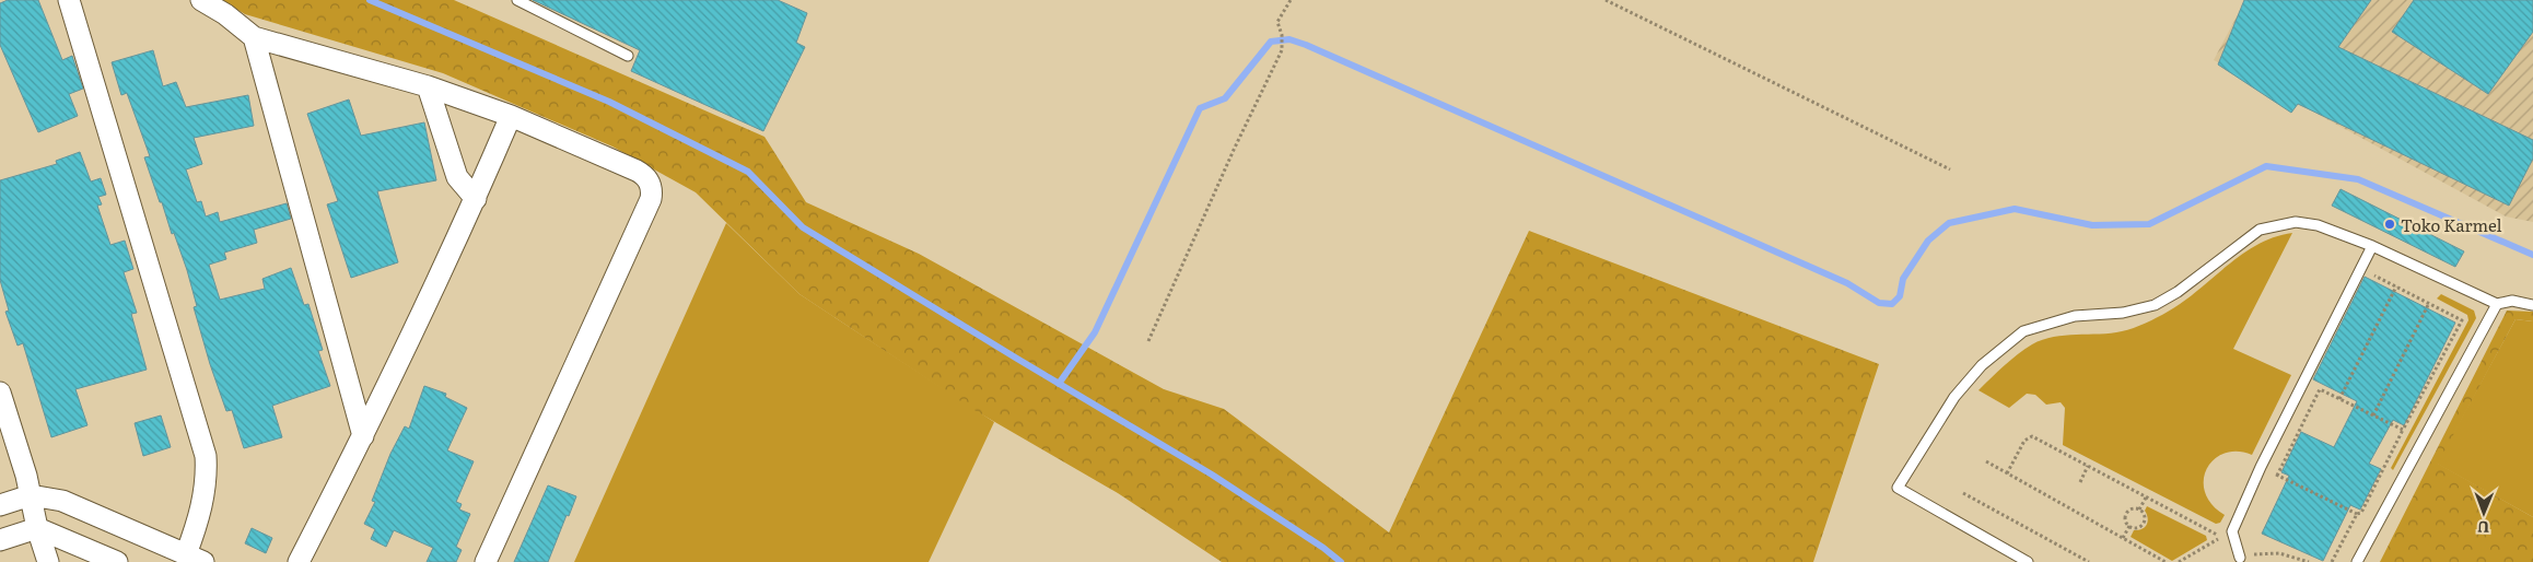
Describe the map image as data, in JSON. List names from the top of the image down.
{
  "places": ["Toko Karmel"],
  "north": "bottom"
}
